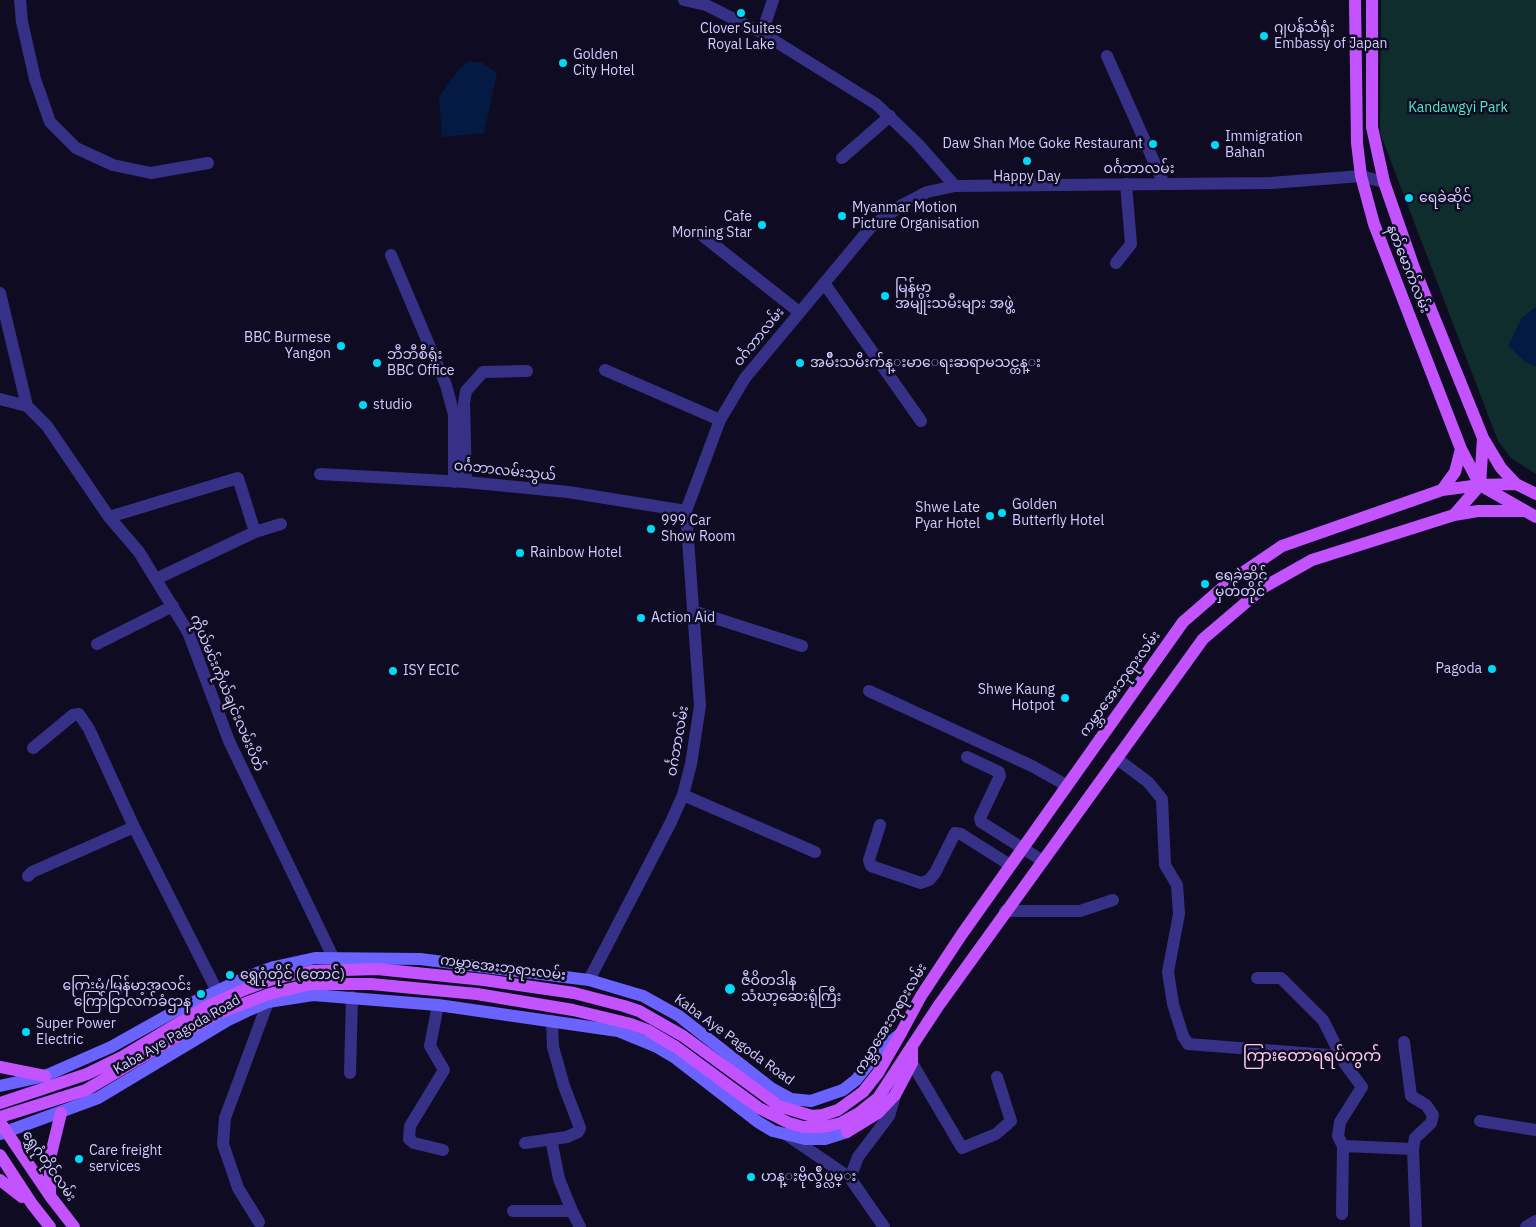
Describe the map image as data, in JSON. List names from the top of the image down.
{
  "streets": {
    "main road": [
      "နတ်မောက်လမ်း",
      "ကမ္ဘာအေးဘုရားလမ်း",
      "Kaba Aye Pagoda Road",
      "ရွှေဂုံတိုင်လမ်း"
    ],
    "street": ["ဝင်္ဂဘာလမ်း", "ဝင်္ဂဘာလမ်းသွယ်", "ကိုယ်မင်းကိုယ်ချင်းလမ်းပိတ်"]
  },
  "crossings": [
    ["ဝင်္ဂဘာလမ်း", "နတ်မောက်လမ်း"],
    ["ဝင်္ဂဘာလမ်း", "ဝင်္ဂဘာလမ်းသွယ်"],
    ["ဝင်္ဂဘာလမ်း", "Kaba Aye Pagoda Road"],
    ["နတ်မောက်လမ်း", "ကမ္ဘာအေးဘုရားလမ်း"],
    ["ကမ္ဘာအေးဘုရားလမ်း", "Kaba Aye Pagoda Road"],
    ["ကိုယ်မင်းကိုယ်ချင်းလမ်းပိတ်", "Kaba Aye Pagoda Road"]
  ],
  "districts": ["ကြားတောရရပ်ကွက်"],
  "parks": ["Kandawgyi Park"],
  "places": [
    "Clover Suites Royal Lake",
    "ဂျပန်သံရုံး Embassy of Japan",
    "Golden City Hotel",
    "Daw Shan Moe Goke Restaurant",
    "Immigration Bahan",
    "Happy Day",
    "ရေခဲဆိုင်",
    "Myanmar Motion Picture Organisation",
    "Cafe Morning Star",
    "မြန်မာ့ အမျိုးသမီးများ အဖွဲ့",
    "BBC Burmese Yangon",
    "ဘီဘီစီရုံး BBC Office",
    "အမ်ိဳးသမီးက်န္းမာေရးဆရာမသင္တန္း",
    "studio",
    "Golden Butterfly Hotel",
    "Shwe Late Pyar Hotel",
    "999 Car Show Room",
    "Rainbow Hotel",
    "ရေခဲဆိုင် မှတ်တိုင်",
    "Action Aid",
    "Pagoda",
    "ISY ECIC",
    "Shwe Kaung Hotpot",
    "ရွှေဂုံတိုင် (တောင်)",
    "ဇီဝိတဒါန သံဃာ့ဆေးရုံကြီး",
    "‌ကြေးမုံ/မြန်မာ့အလင်း ကြော်ငြာလက်ခံဌာန",
    "Super Power Electric",
    "Care freight services",
    "ဟန္းဗိုလ္ခ်ဳပ္လမ္း"
  ]
}
